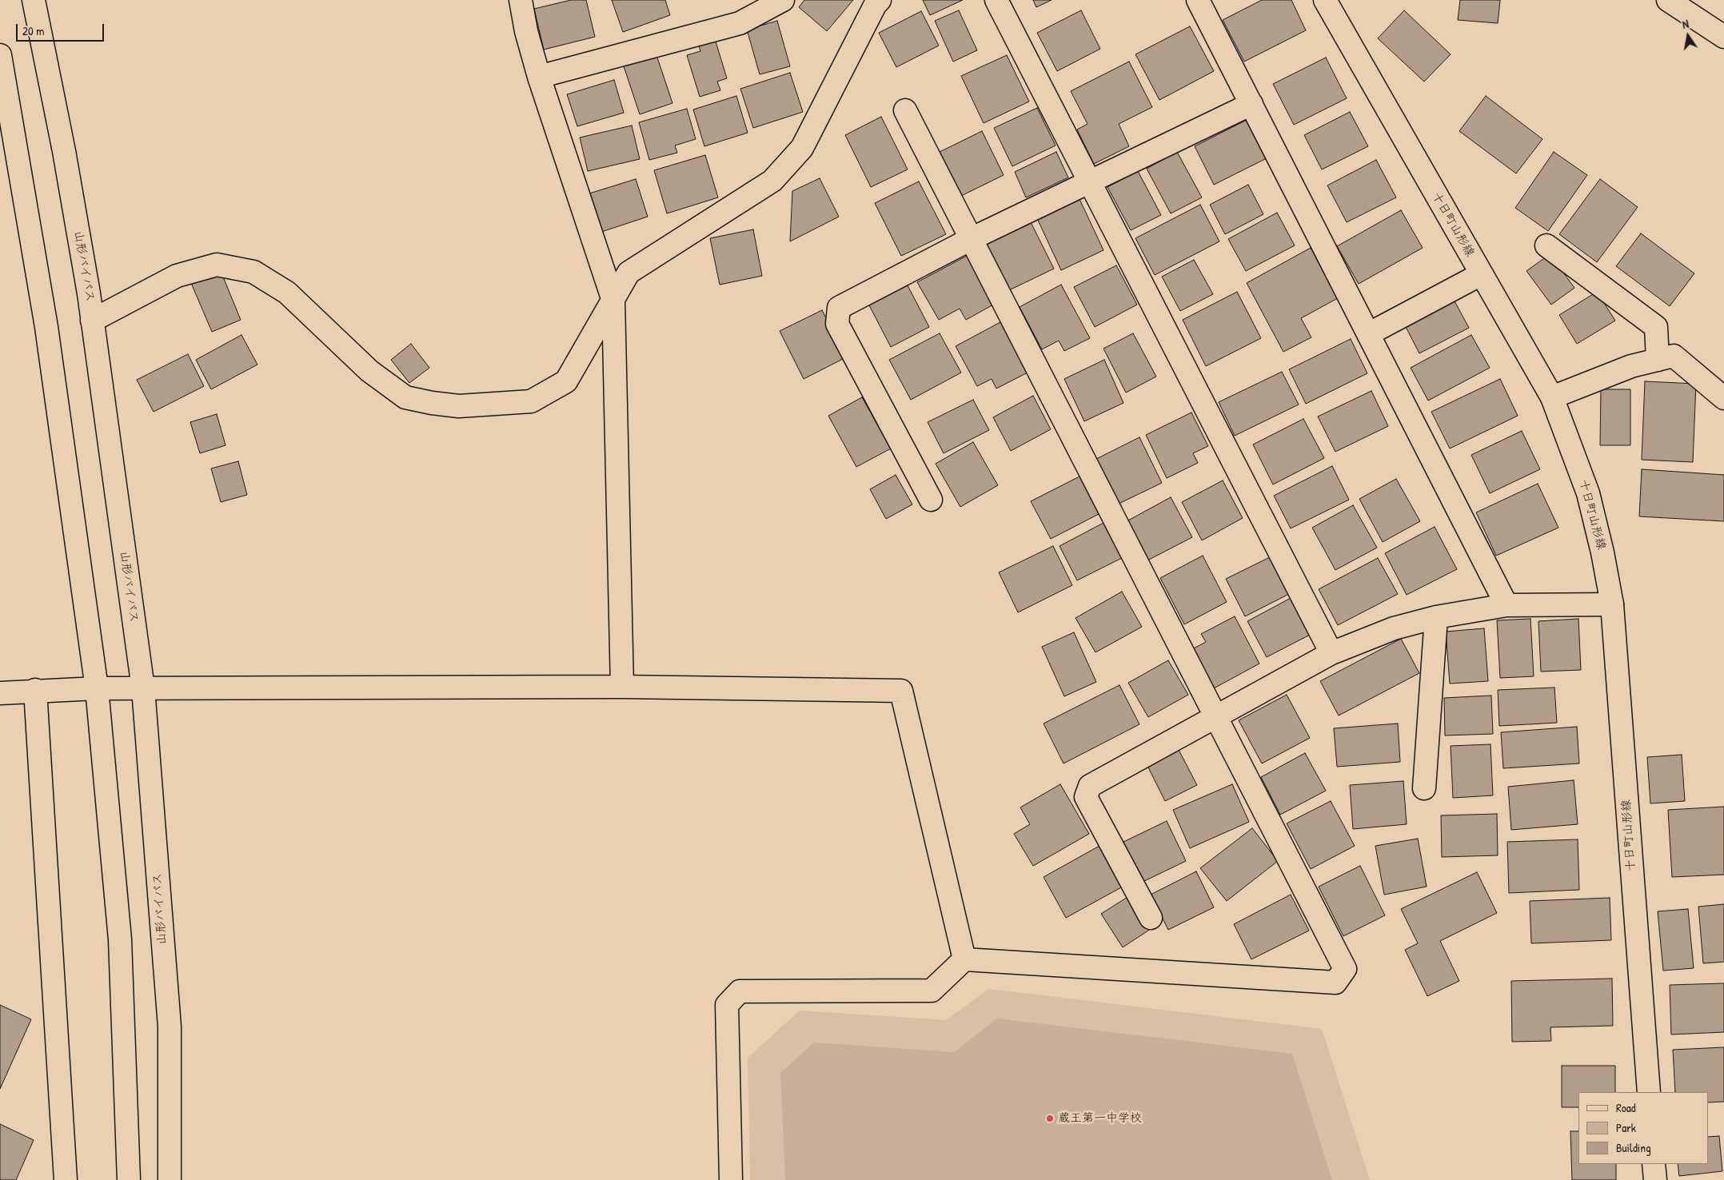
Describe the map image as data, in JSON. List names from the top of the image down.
{
  "streets": {
    "main road": ["十日町山形線", "山形バイパス"]
  },
  "places": ["蔵王第一中学校"],
  "legend": ["Road", "Park", "Building"],
  "scale_bar": "20 m",
  "north": "top"
}
